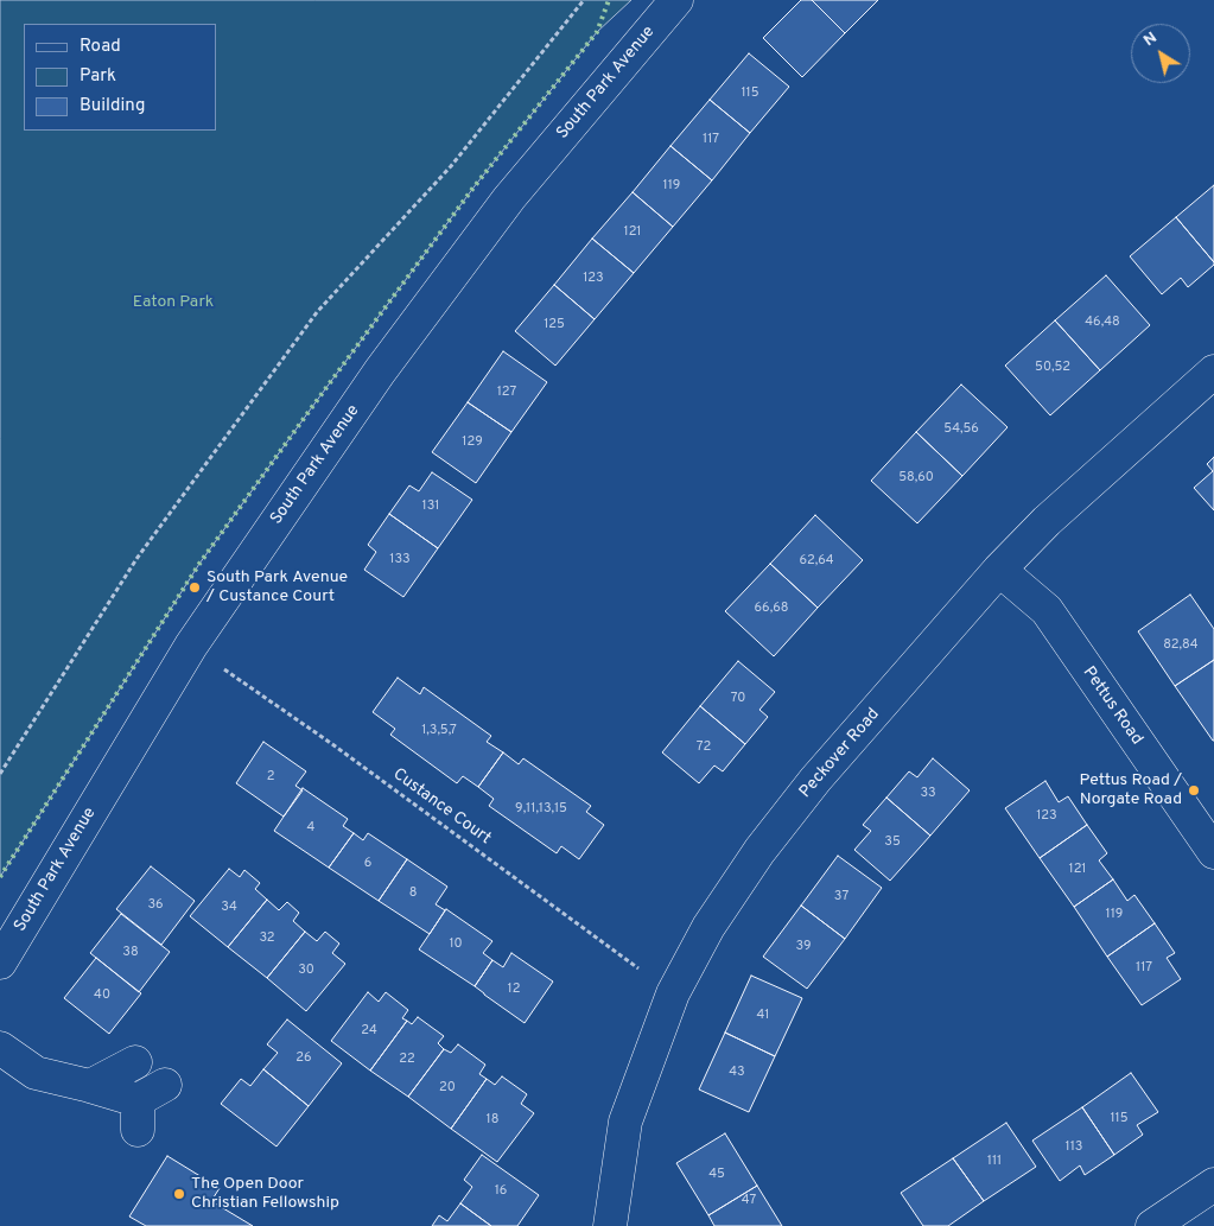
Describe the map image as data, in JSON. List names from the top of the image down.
{
  "streets": {
    "street": ["South Park Avenue", "Pettus Road", "Peckover Road"],
    "path": ["Custance Court"]
  },
  "crossings": [
    ["South Park Avenue", "Custance Court"],
    ["Pettus Road", "Peckover Road"],
    ["Peckover Road", "Custance Court"]
  ],
  "parks": ["Eaton Park"],
  "places": ["South Park Avenue / Custance Court", "Pettus Road / Norgate Road", "The Open Door Christian Fellowship"],
  "house_numbers": [
    "115",
    "117",
    "119",
    "121",
    "123",
    "46,48",
    "125",
    "50,52",
    "127",
    "54,56",
    "129",
    "58,60",
    "131",
    "133",
    "62,64",
    "66,68",
    "82,84",
    "70",
    "1,3,5,7",
    "72",
    "2",
    "33",
    "9,11,13,15",
    "123",
    "4",
    "35",
    "6",
    "121",
    "8",
    "37",
    "36",
    "34",
    "119",
    "32",
    "10",
    "39",
    "38",
    "117",
    "30",
    "12",
    "40",
    "41",
    "24",
    "26",
    "22",
    "43",
    "20",
    "115",
    "18",
    "113",
    "111",
    "45",
    "16",
    "47"
  ],
  "legend": ["Road", "Park", "Building"],
  "north": "top left"
}
